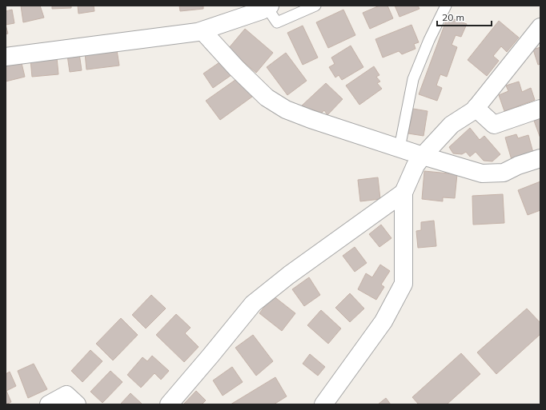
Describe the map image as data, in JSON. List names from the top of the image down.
{
  "scale_bar": "20 m"
}
